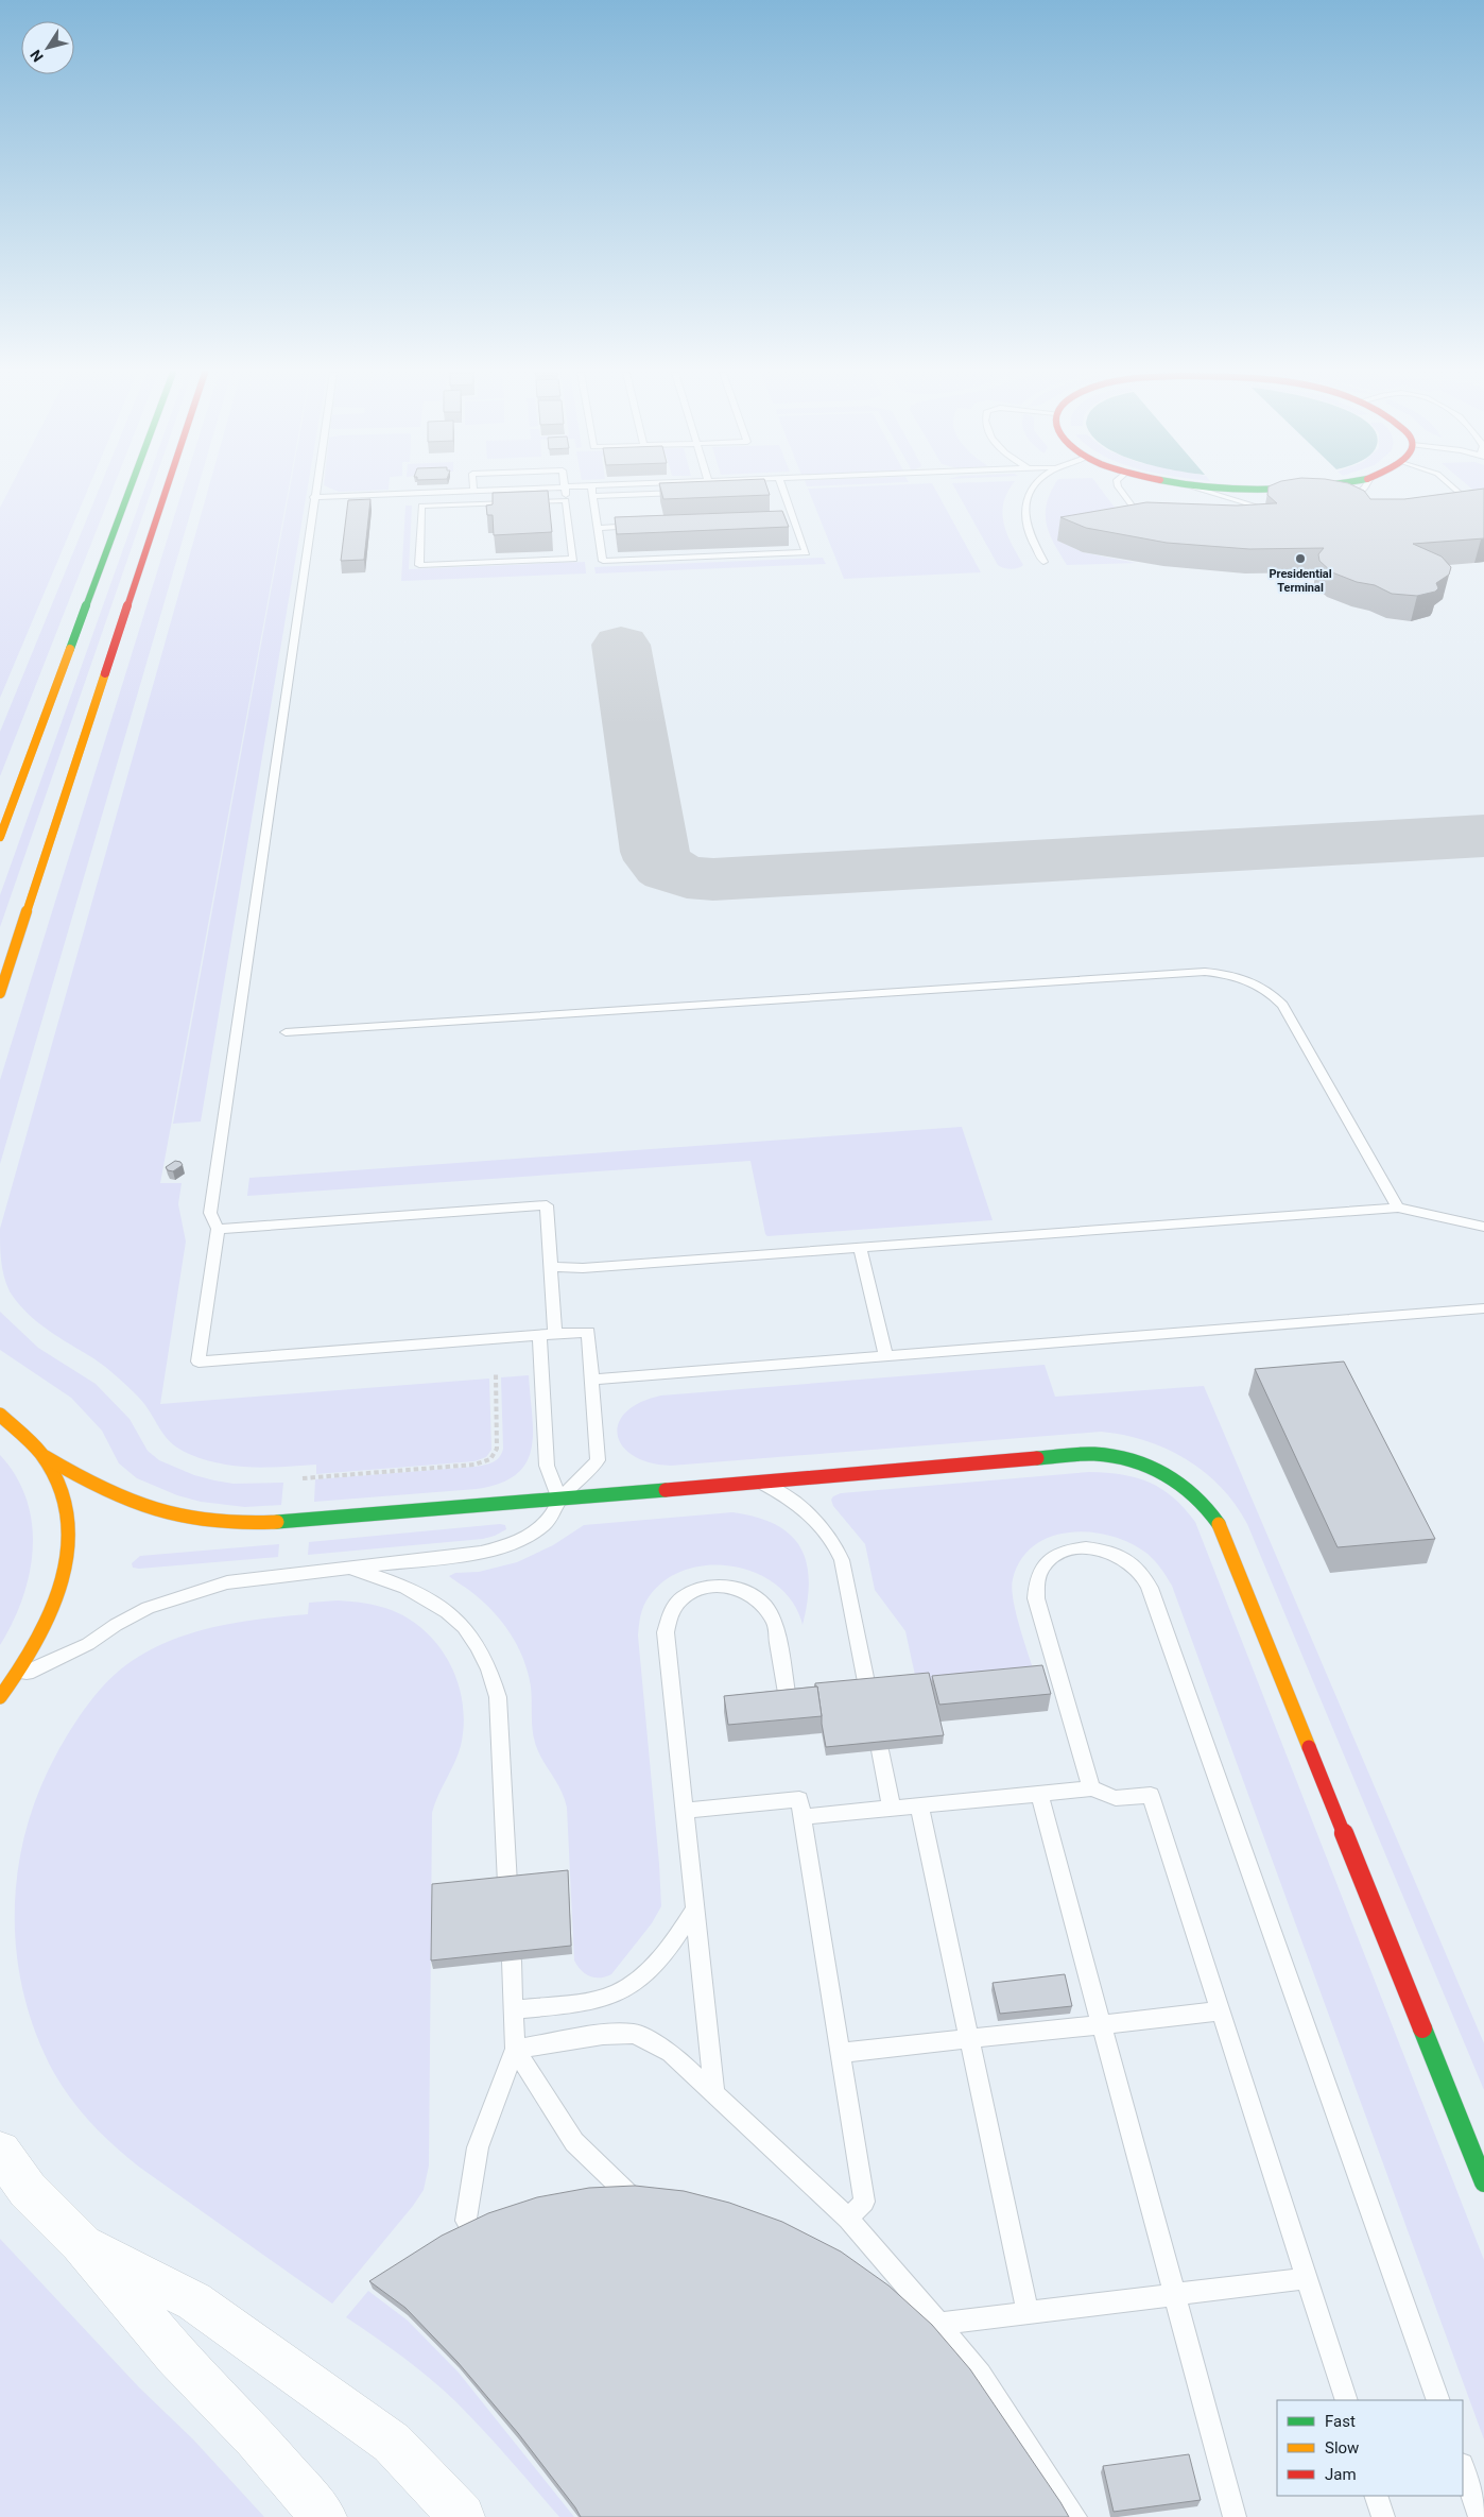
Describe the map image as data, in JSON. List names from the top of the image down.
{
  "places": ["Presidential Terminal"],
  "legend": ["Fast", "Slow", "Jam"],
  "north": "bottom left"
}
